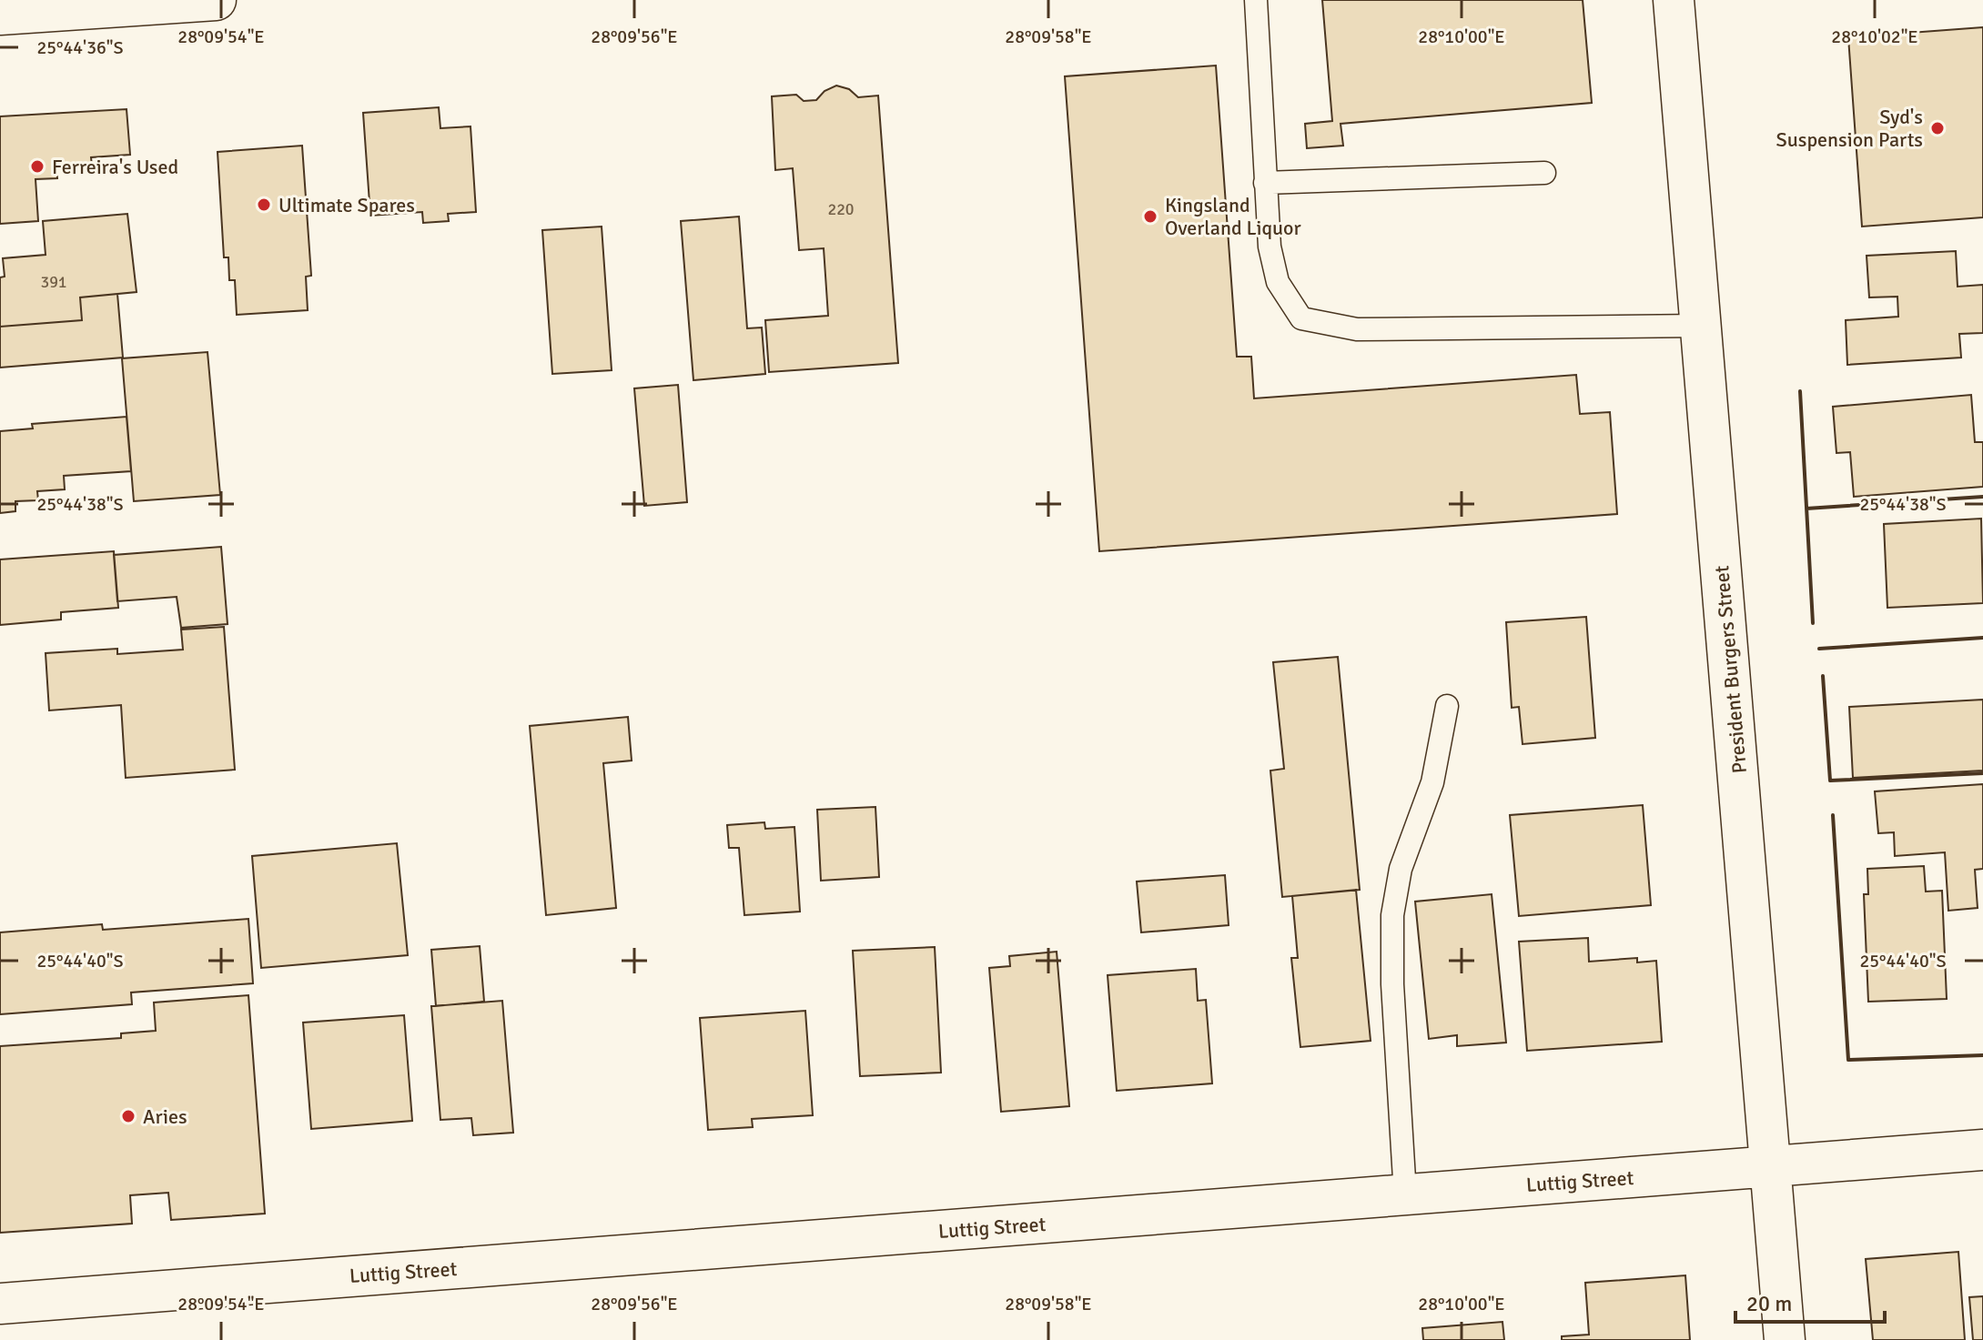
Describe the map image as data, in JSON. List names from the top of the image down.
{
  "streets": {
    "street": ["President Burgers Street", "Luttig Street"]
  },
  "crossings": [
    ["President Burgers Street", "Luttig Street"]
  ],
  "places": [
    "Syd's Suspension Parts",
    "Ferreira's Used",
    "Ultimate Spares",
    "Kingsland Overland Liquor",
    "Aries"
  ],
  "house_numbers": ["220", "391"],
  "scale_bar": "20 m",
  "coordinates": [
    "28°09'54\"E",
    "28°09'56\"E",
    "28°09'58\"E",
    "28°10'00\"E",
    "28°10'02\"E",
    "25°44'36\"S",
    "25°44'38\"S",
    "25°44'40\"S"
  ]
}
